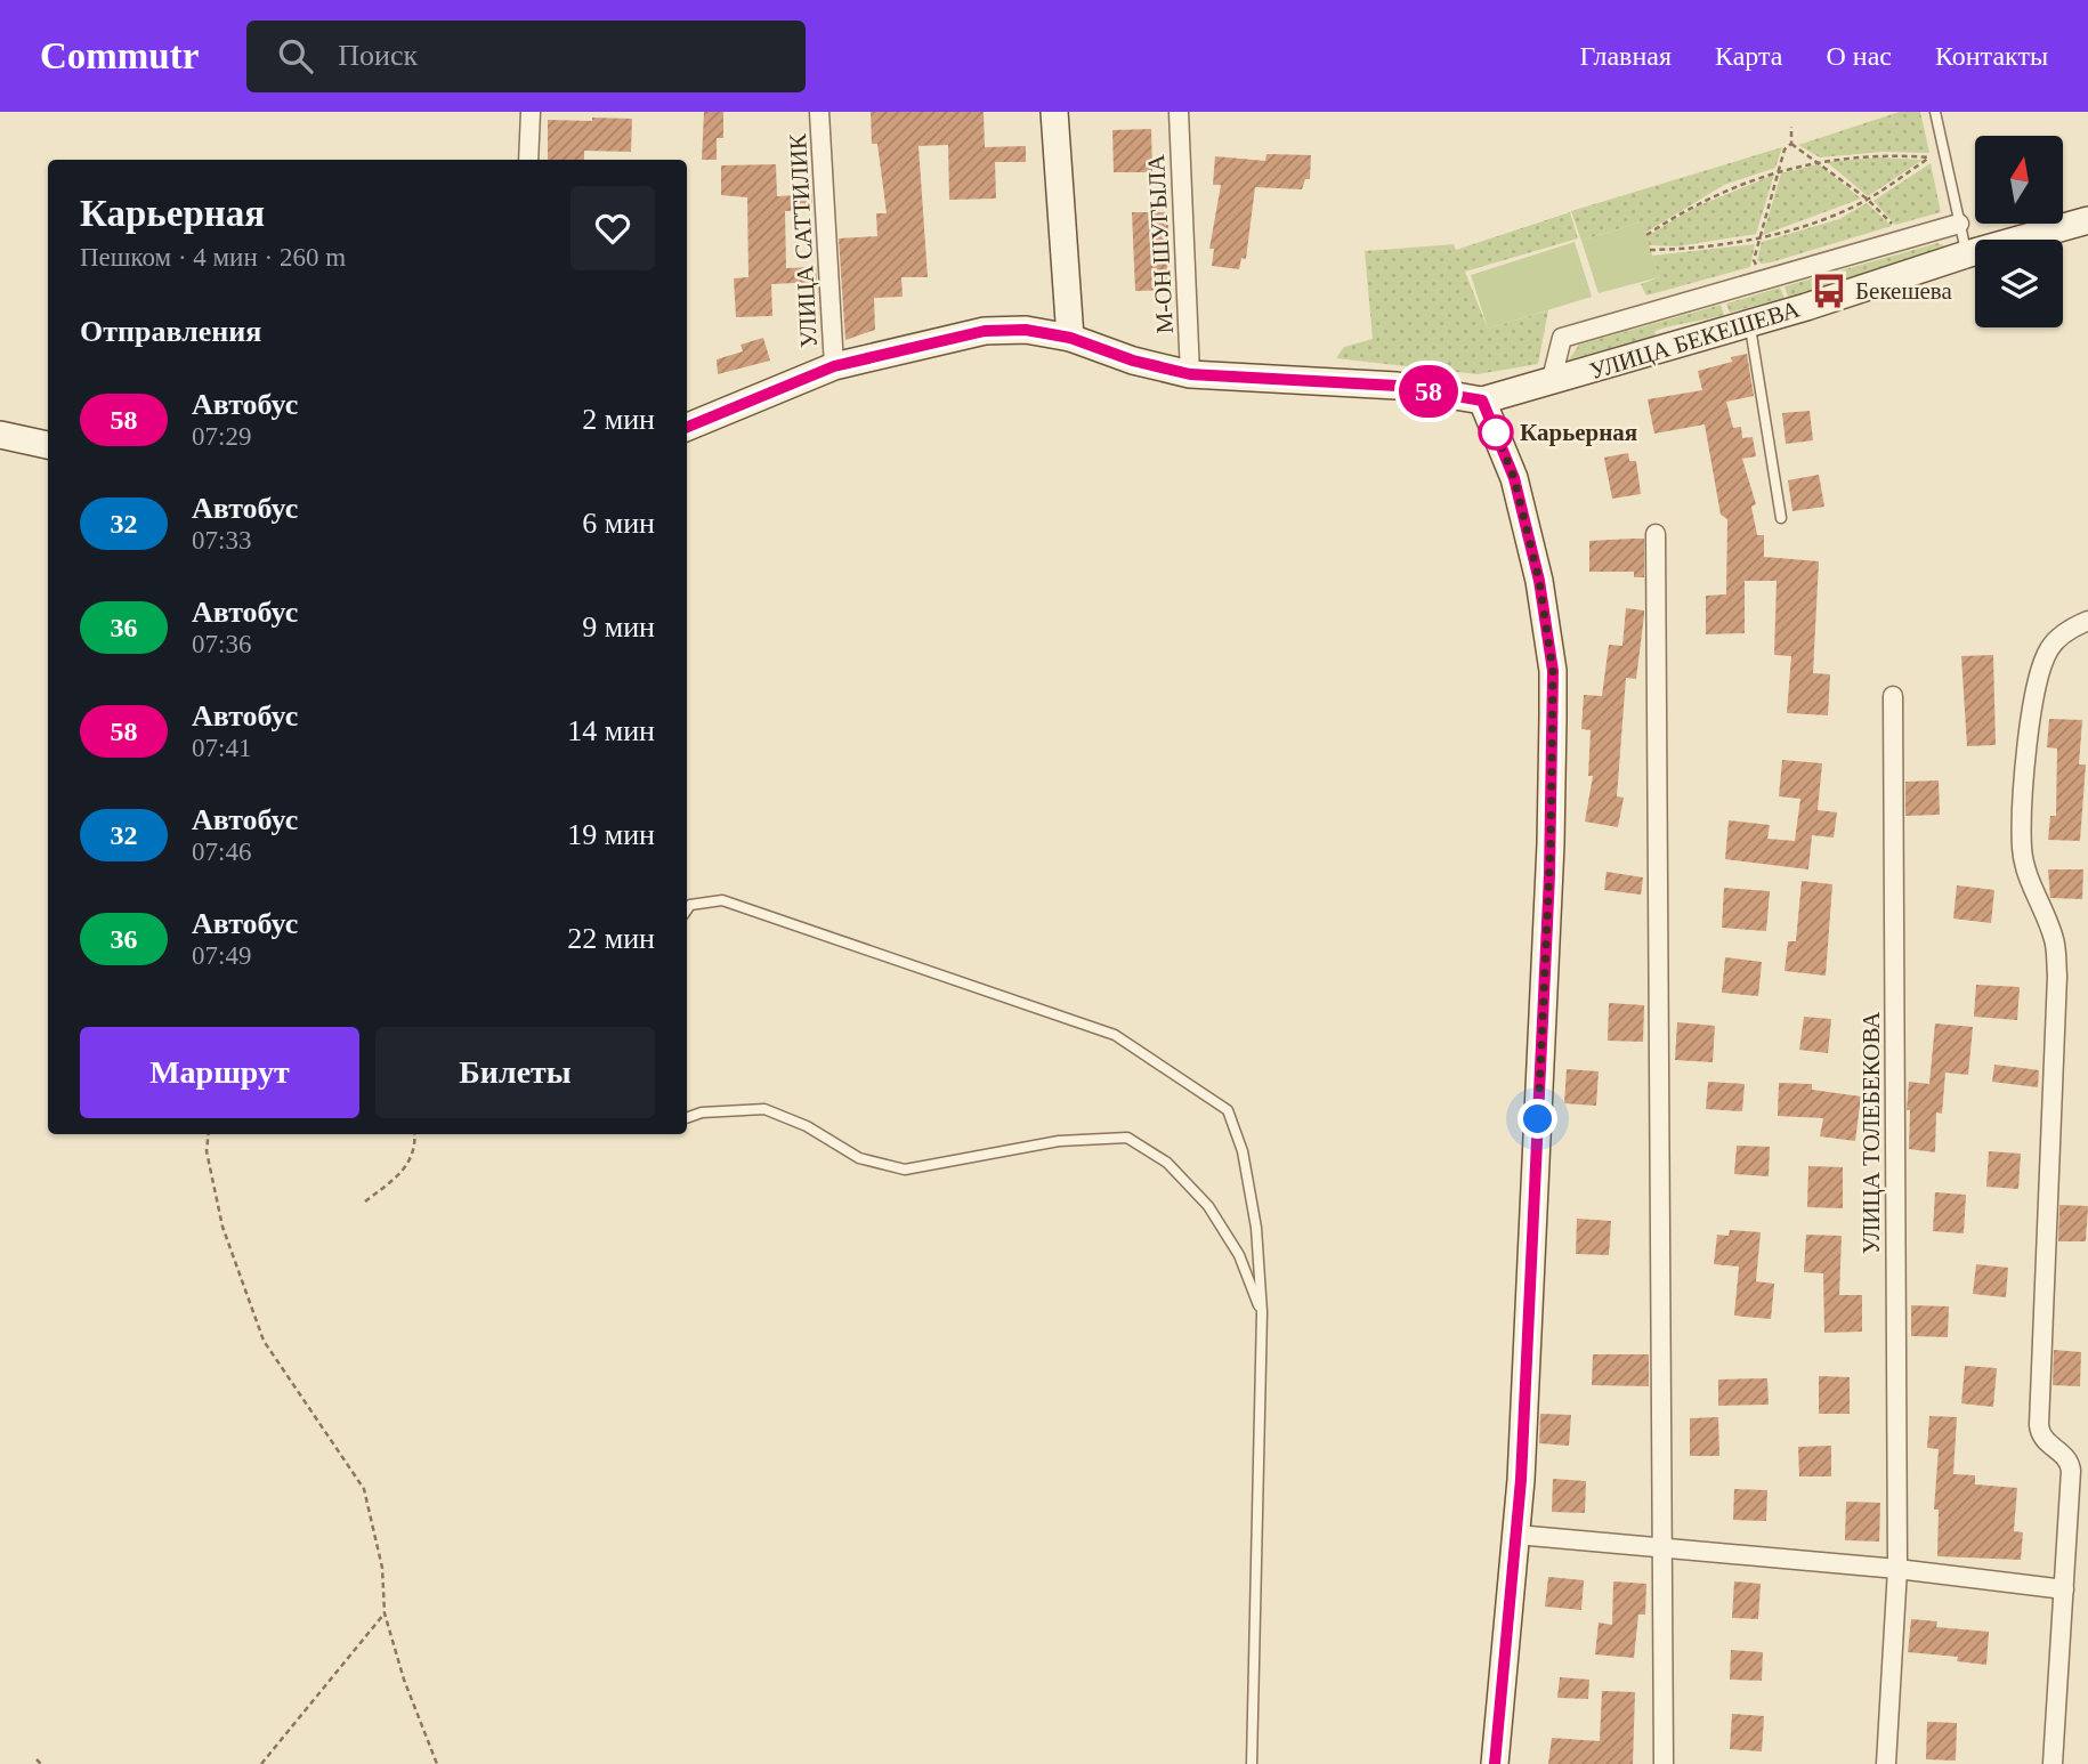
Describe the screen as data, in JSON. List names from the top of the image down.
{
  "streets": {
    "main road": ["УЛИЦА БЕКЕШЕВА"],
    "street": ["УЛИЦА САТТИЛИК", "М-ОН ШУГЫЛА", "УЛИЦА ТОЛЕБЕКОВА"]
  },
  "places": {
    "bus stop": ["Бекешева"],
    "other": ["Карьерная"]
  },
  "lines": ["bus line 58"],
  "north": "top",
  "page": {
    "header": "Commutr",
    "search": "Поиск",
    "nav": [
      "Главная",
      "Карта",
      "О нас",
      "Контакты"
    ],
    "on_map": "58",
    "heading": [
      ["Карьерная", "Пешком · 4 мин · 260 m"],
      "Отправления"
    ],
    "list": [
      {
        "mark": "58",
        "name": "Автобус",
        "note": "07:29",
        "value": "2 мин"
      },
      {
        "mark": "32",
        "name": "Автобус",
        "note": "07:33",
        "value": "6 мин"
      },
      {
        "mark": "36",
        "name": "Автобус",
        "note": "07:36",
        "value": "9 мин"
      },
      {
        "mark": "58",
        "name": "Автобус",
        "note": "07:41",
        "value": "14 мин"
      },
      {
        "mark": "32",
        "name": "Автобус",
        "note": "07:46",
        "value": "19 мин"
      },
      {
        "mark": "36",
        "name": "Автобус",
        "note": "07:49",
        "value": "22 мин"
      }
    ],
    "buttons": ["Маршрут", "Билеты"]
  }
}
